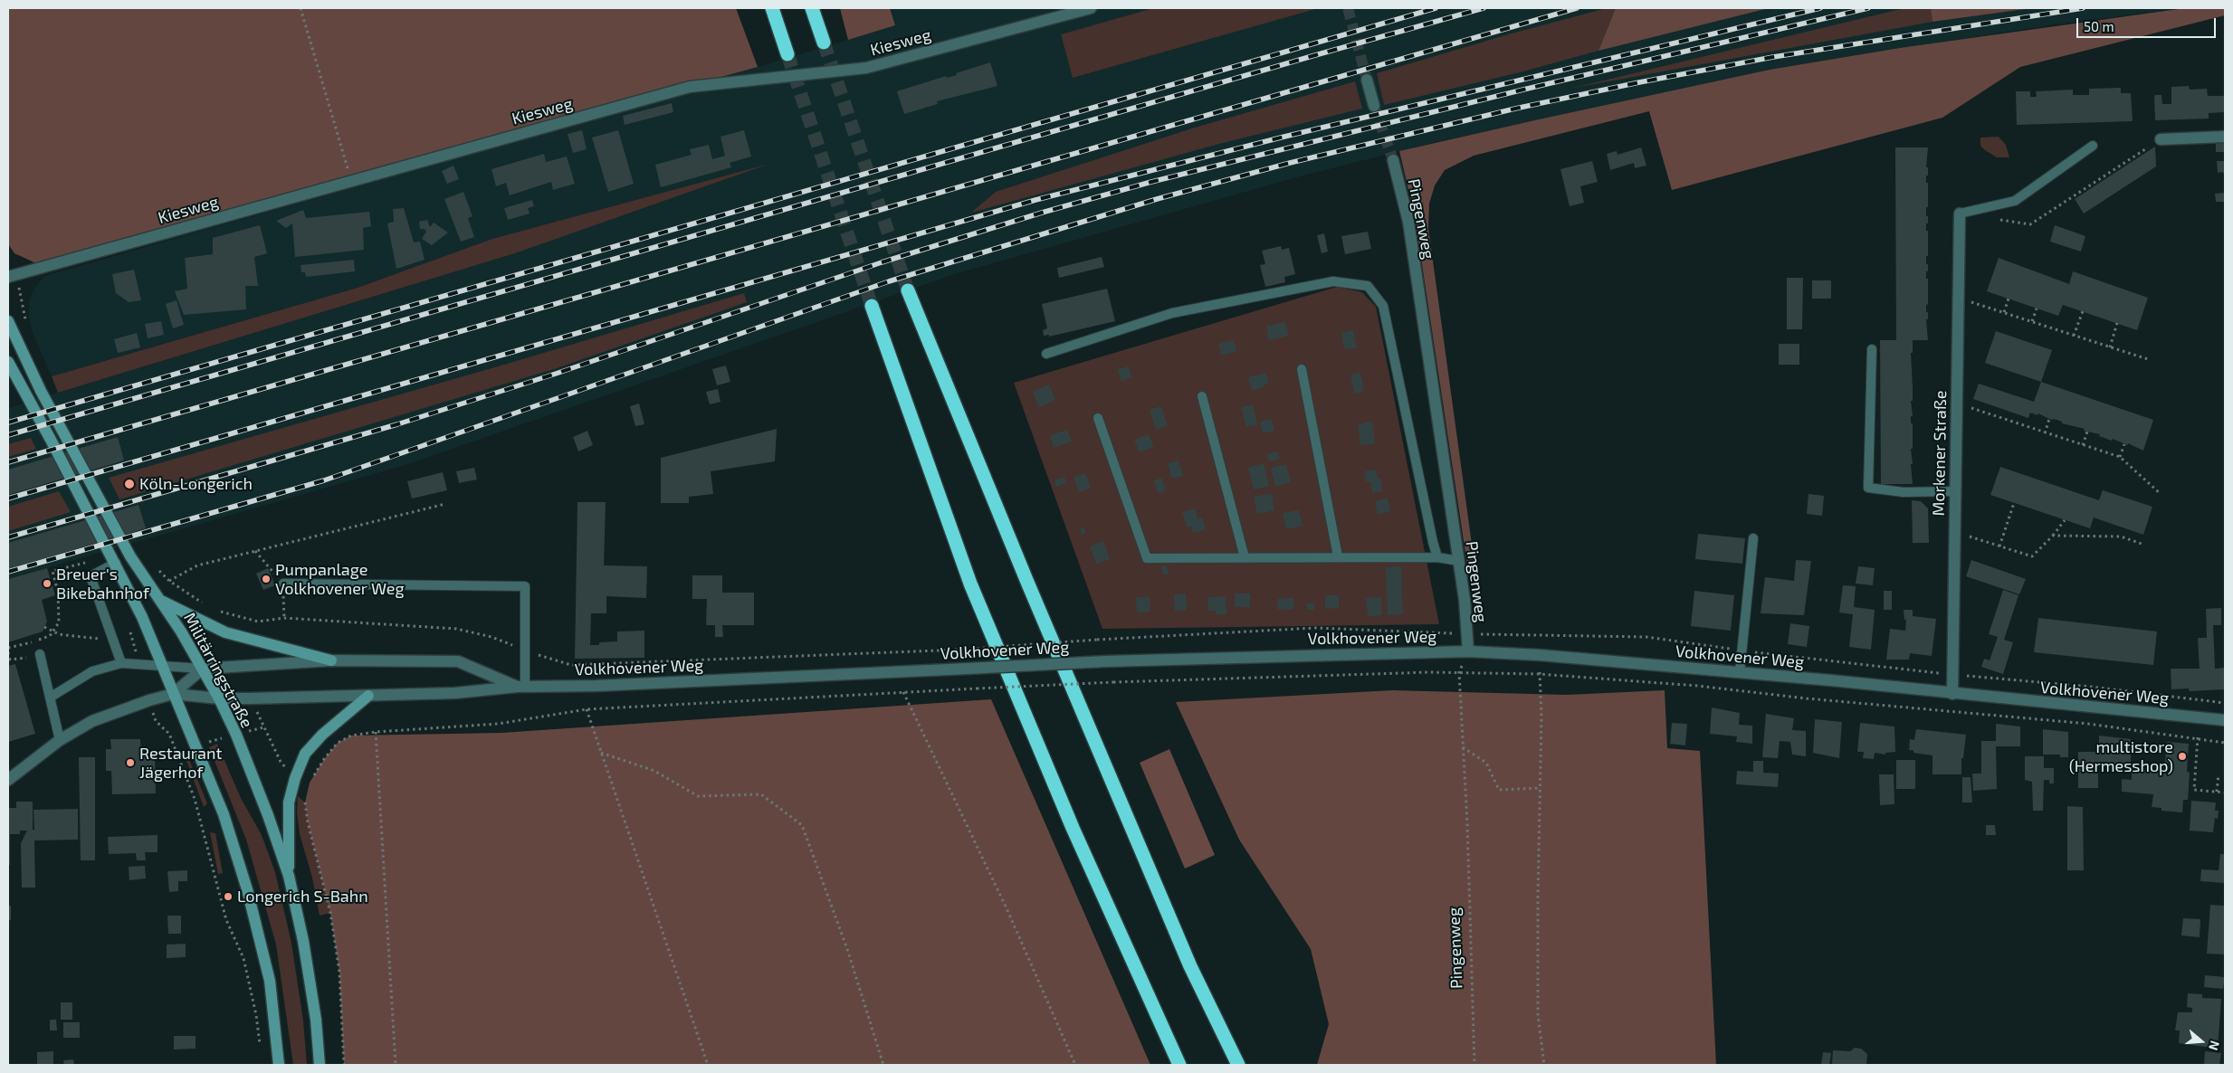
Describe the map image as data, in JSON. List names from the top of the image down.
{
  "streets": {
    "main road": ["Militärringstraße"],
    "street": [
      "Kiesweg",
      "Pingenweg",
      "Morkener Straße",
      "Volkhovener Weg"
    ]
  },
  "crossings": [
    ["Pingenweg", "Volkhovener Weg"],
    ["Morkener Straße", "Volkhovener Weg"],
    ["Volkhovener Weg", "Militärringstraße"]
  ],
  "places": [
    "Köln-Longerich",
    "Pumpanlage Volkhovener Weg",
    "Breuer's Bikebahnhof",
    "multistore (Hermesshop)",
    "Restaurant Jägerhof",
    "Longerich S-Bahn"
  ],
  "scale_bar": "50 m",
  "north": "right"
}
